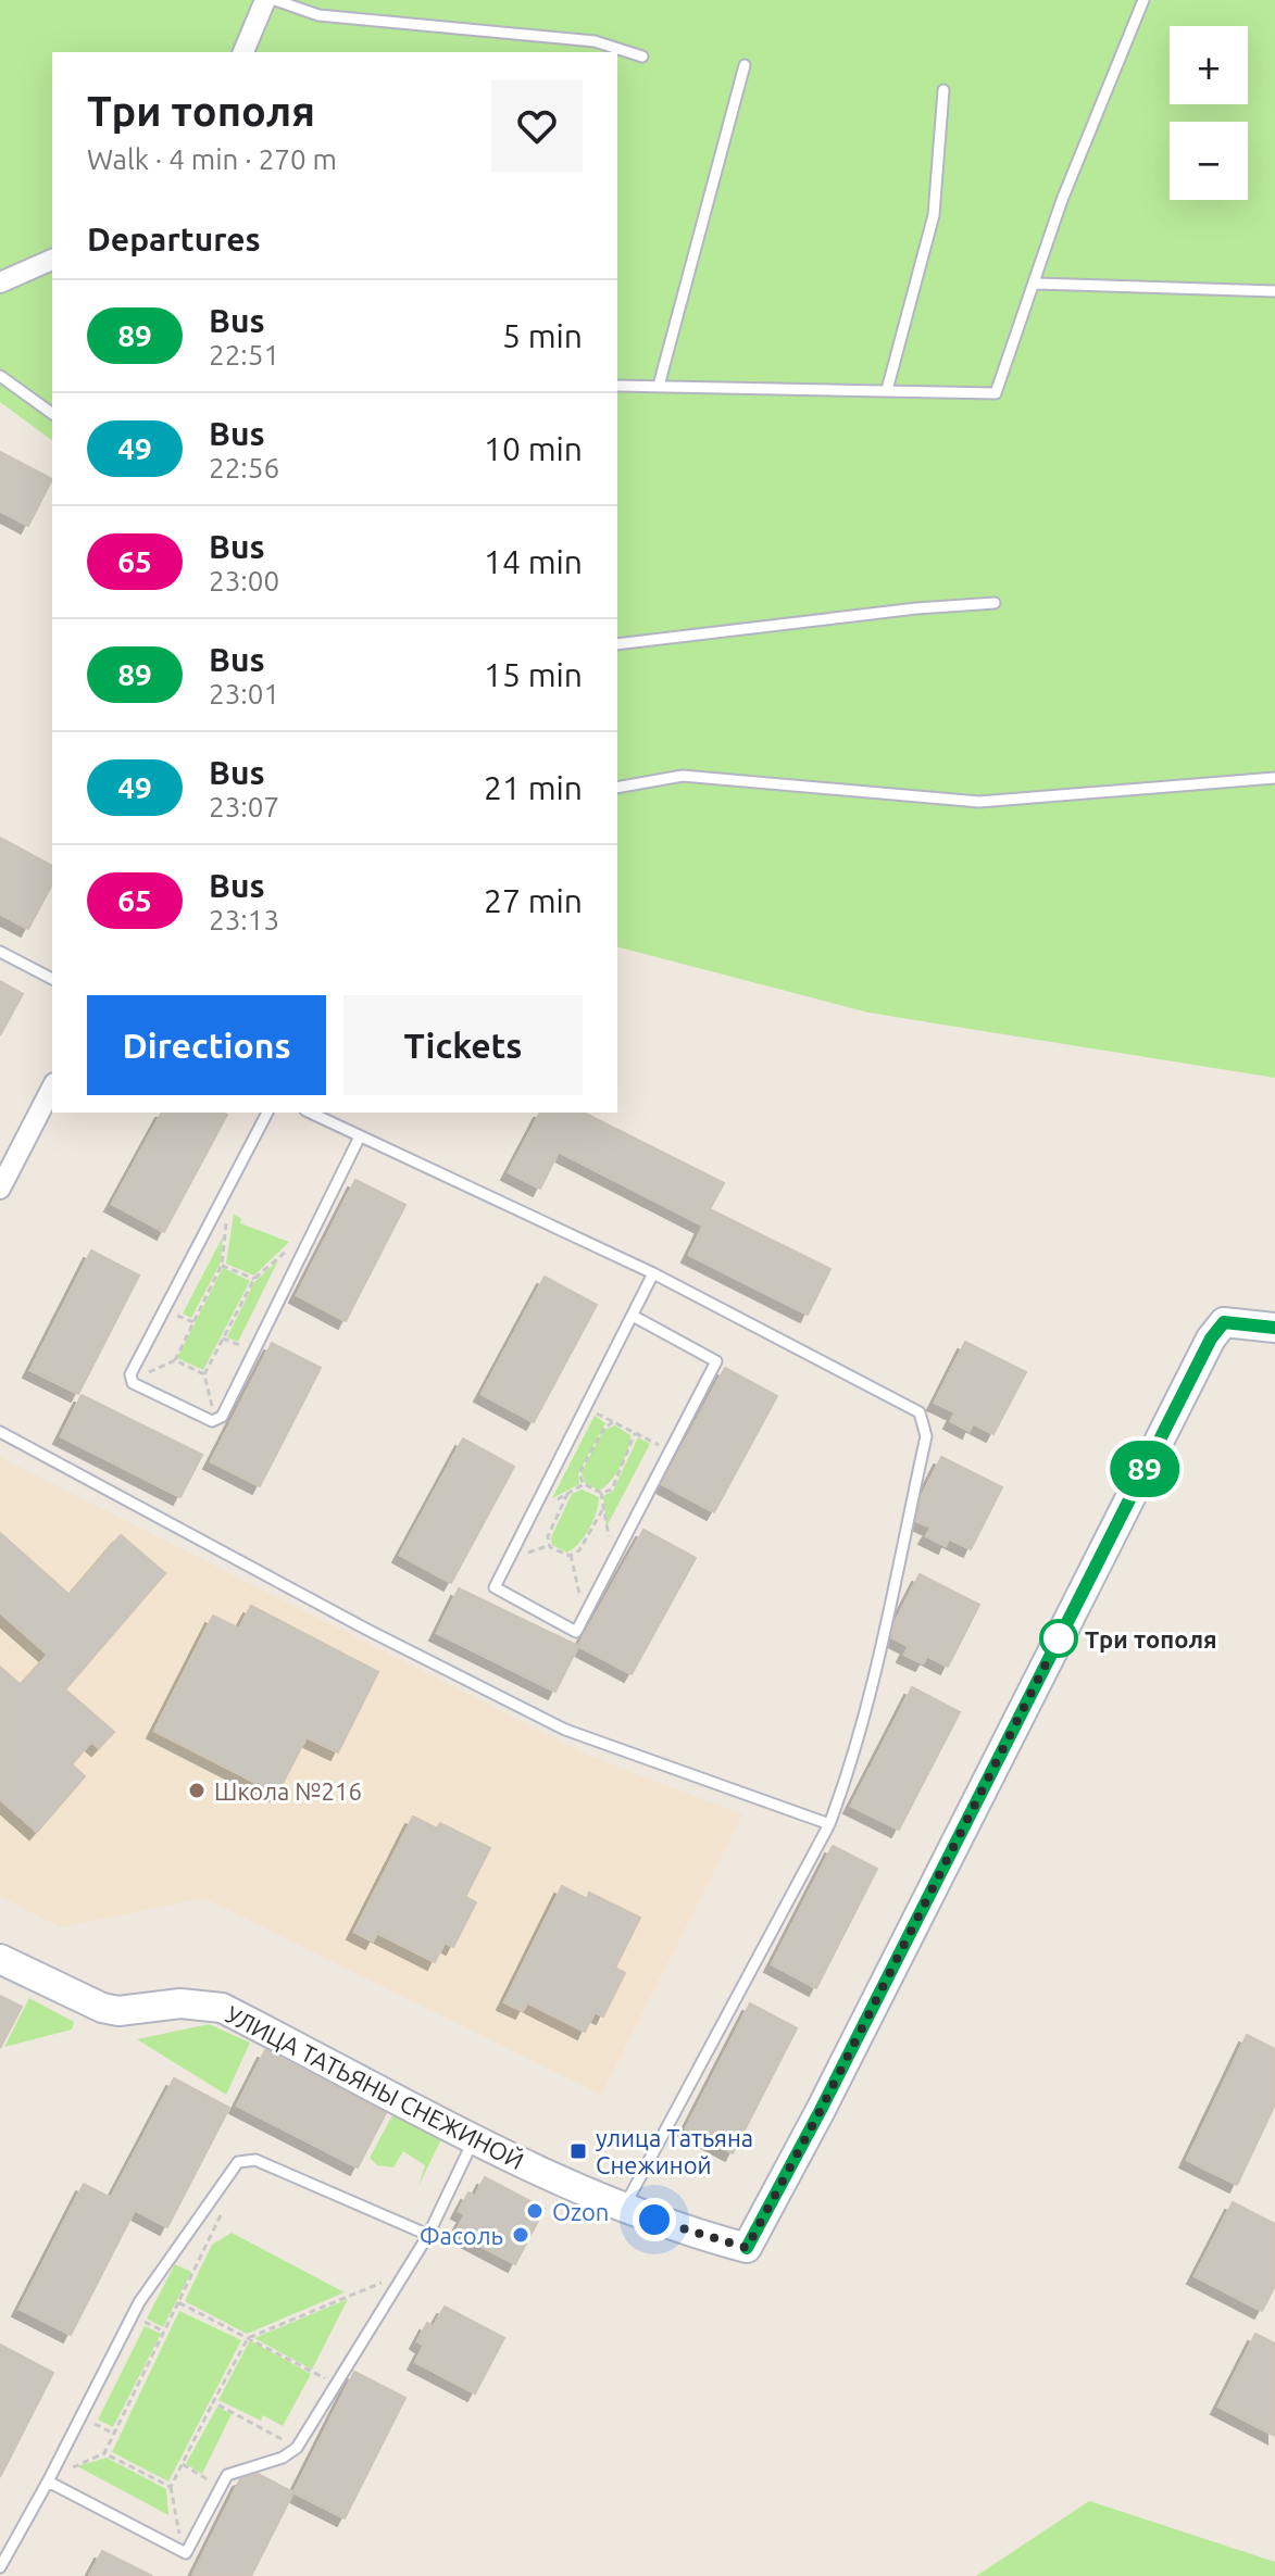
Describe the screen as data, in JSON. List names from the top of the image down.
{
  "streets": {
    "street": ["УЛИЦА ТАТЬЯНЫ СНЕЖИНОЙ"]
  },
  "places": {
    "other": [
      "Три тополя",
      "Школа №216",
      "Ozon",
      "Фасоль"
    ],
    "transit": ["улица Татьяна Снежиной"]
  },
  "lines": ["bus line 89"],
  "page": {
    "on_map": "89",
    "map_buttons": ["+", "−"],
    "heading": [
      ["Три тополя", "Walk · 4 min · 270 m"],
      "Departures"
    ],
    "list": [
      {
        "mark": "89",
        "name": "Bus",
        "note": "22:51",
        "value": "5 min"
      },
      {
        "mark": "49",
        "name": "Bus",
        "note": "22:56",
        "value": "10 min"
      },
      {
        "mark": "65",
        "name": "Bus",
        "note": "23:00",
        "value": "14 min"
      },
      {
        "mark": "89",
        "name": "Bus",
        "note": "23:01",
        "value": "15 min"
      },
      {
        "mark": "49",
        "name": "Bus",
        "note": "23:07",
        "value": "21 min"
      },
      {
        "mark": "65",
        "name": "Bus",
        "note": "23:13",
        "value": "27 min"
      }
    ],
    "buttons": ["Directions", "Tickets"]
  }
}
